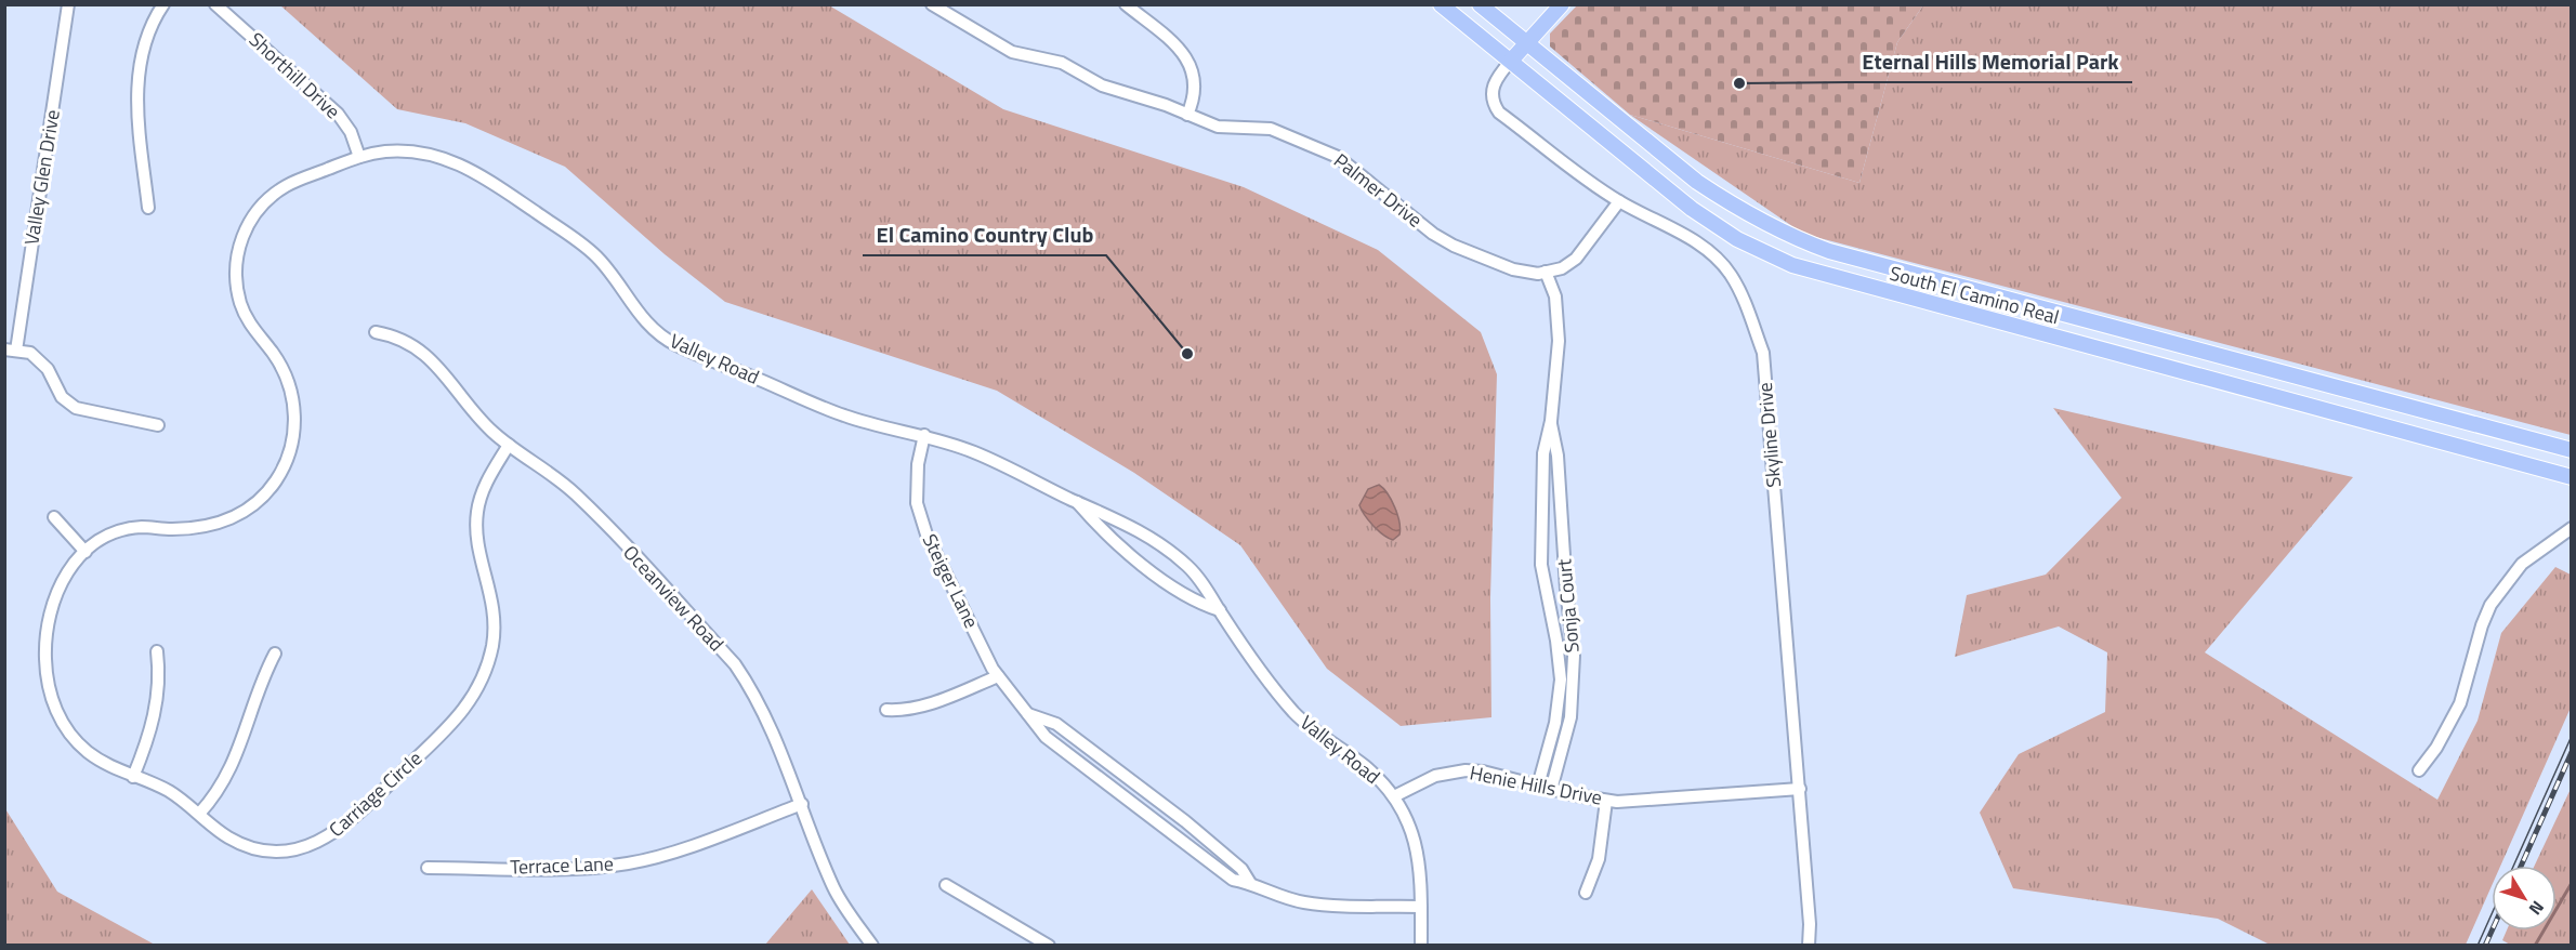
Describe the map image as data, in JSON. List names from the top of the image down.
{
  "streets": {
    "main road": ["South El Camino Real"],
    "street": [
      "Shorthill Drive",
      "Valley Glen Drive",
      "Palmer Drive",
      "Valley Road",
      "Skyline Drive",
      "Steiger Lane",
      "Oceanview Road",
      "Sonja Court",
      "Henie Hills Drive",
      "Carriage Circle",
      "Terrace Lane"
    ]
  },
  "crossings": [
    ["Shorthill Drive", "Valley Road"],
    ["Shorthill Drive", "Carriage Circle"],
    ["Palmer Drive", "Skyline Drive"],
    ["Palmer Drive", "Sonja Court"],
    ["South El Camino Real", "Skyline Drive"],
    ["Valley Road", "Steiger Lane"],
    ["Valley Road", "Henie Hills Drive"],
    ["Valley Road", "Carriage Circle"],
    ["Skyline Drive", "Henie Hills Drive"],
    ["Oceanview Road", "Carriage Circle"],
    ["Oceanview Road", "Terrace Lane"],
    ["Sonja Court", "Henie Hills Drive"]
  ],
  "places": ["Eternal Hills Memorial Park", "El Camino Country Club"],
  "north": "bottom right"
}
